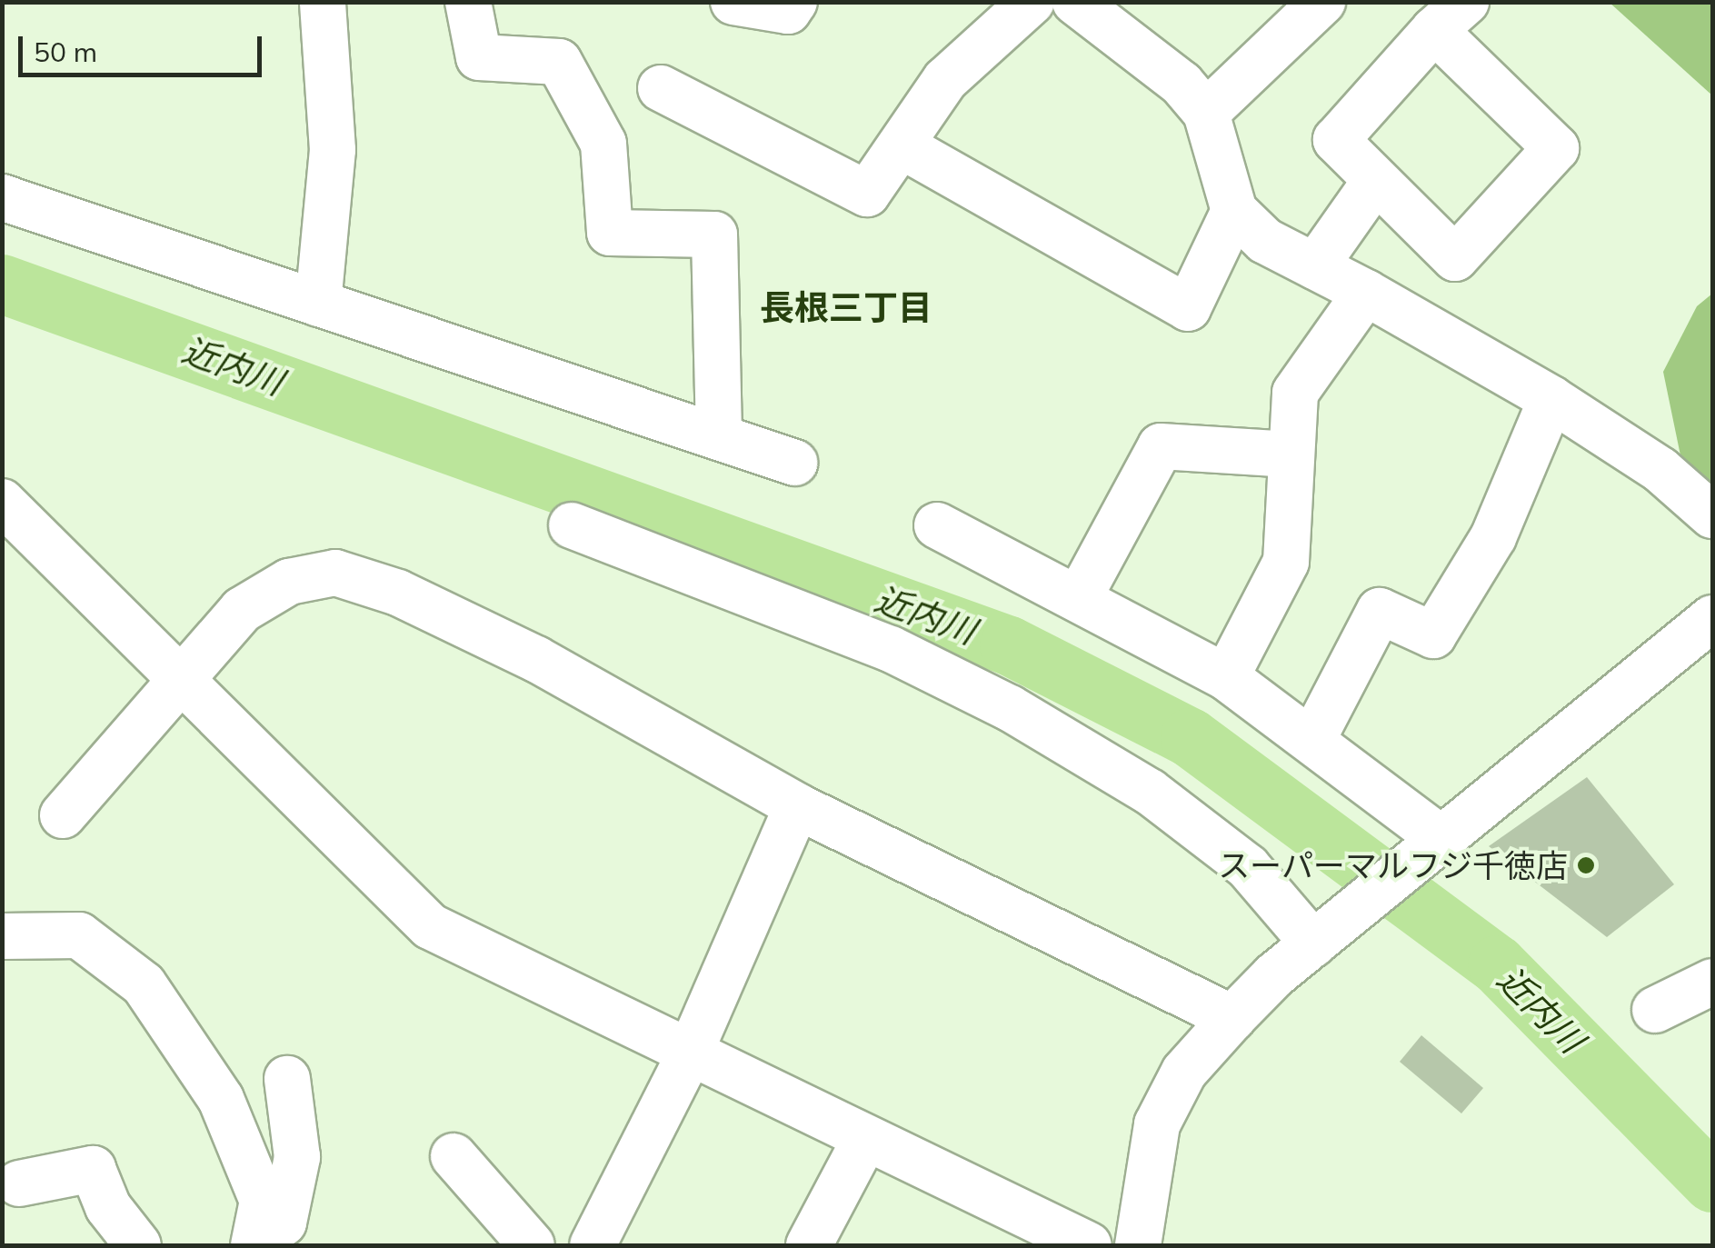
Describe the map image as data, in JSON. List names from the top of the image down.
{
  "districts": ["長根三丁目"],
  "water": ["近内川"],
  "places": ["スーパーマルフジ千徳店"],
  "scale_bar": "50 m"
}
